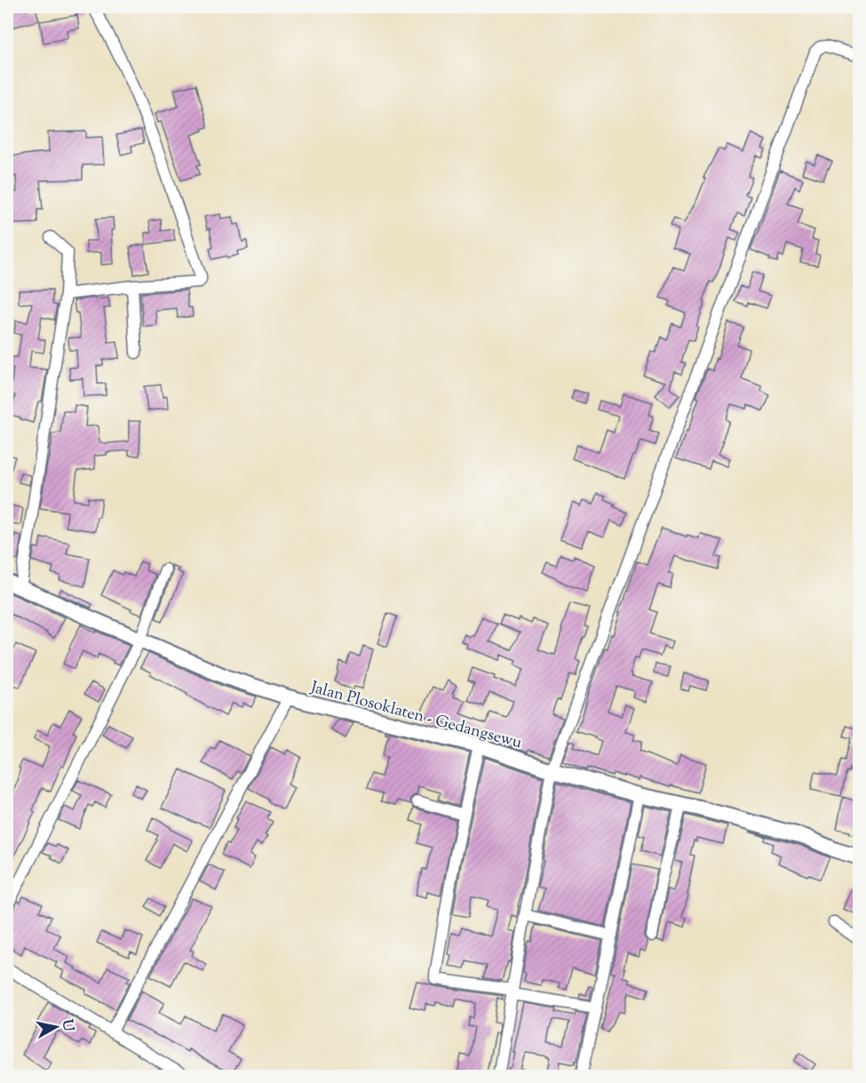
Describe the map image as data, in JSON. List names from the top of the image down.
{
  "streets": {
    "main road": ["Jalan Plosoklaten - Gedangsewu"]
  },
  "north": "right"
}
